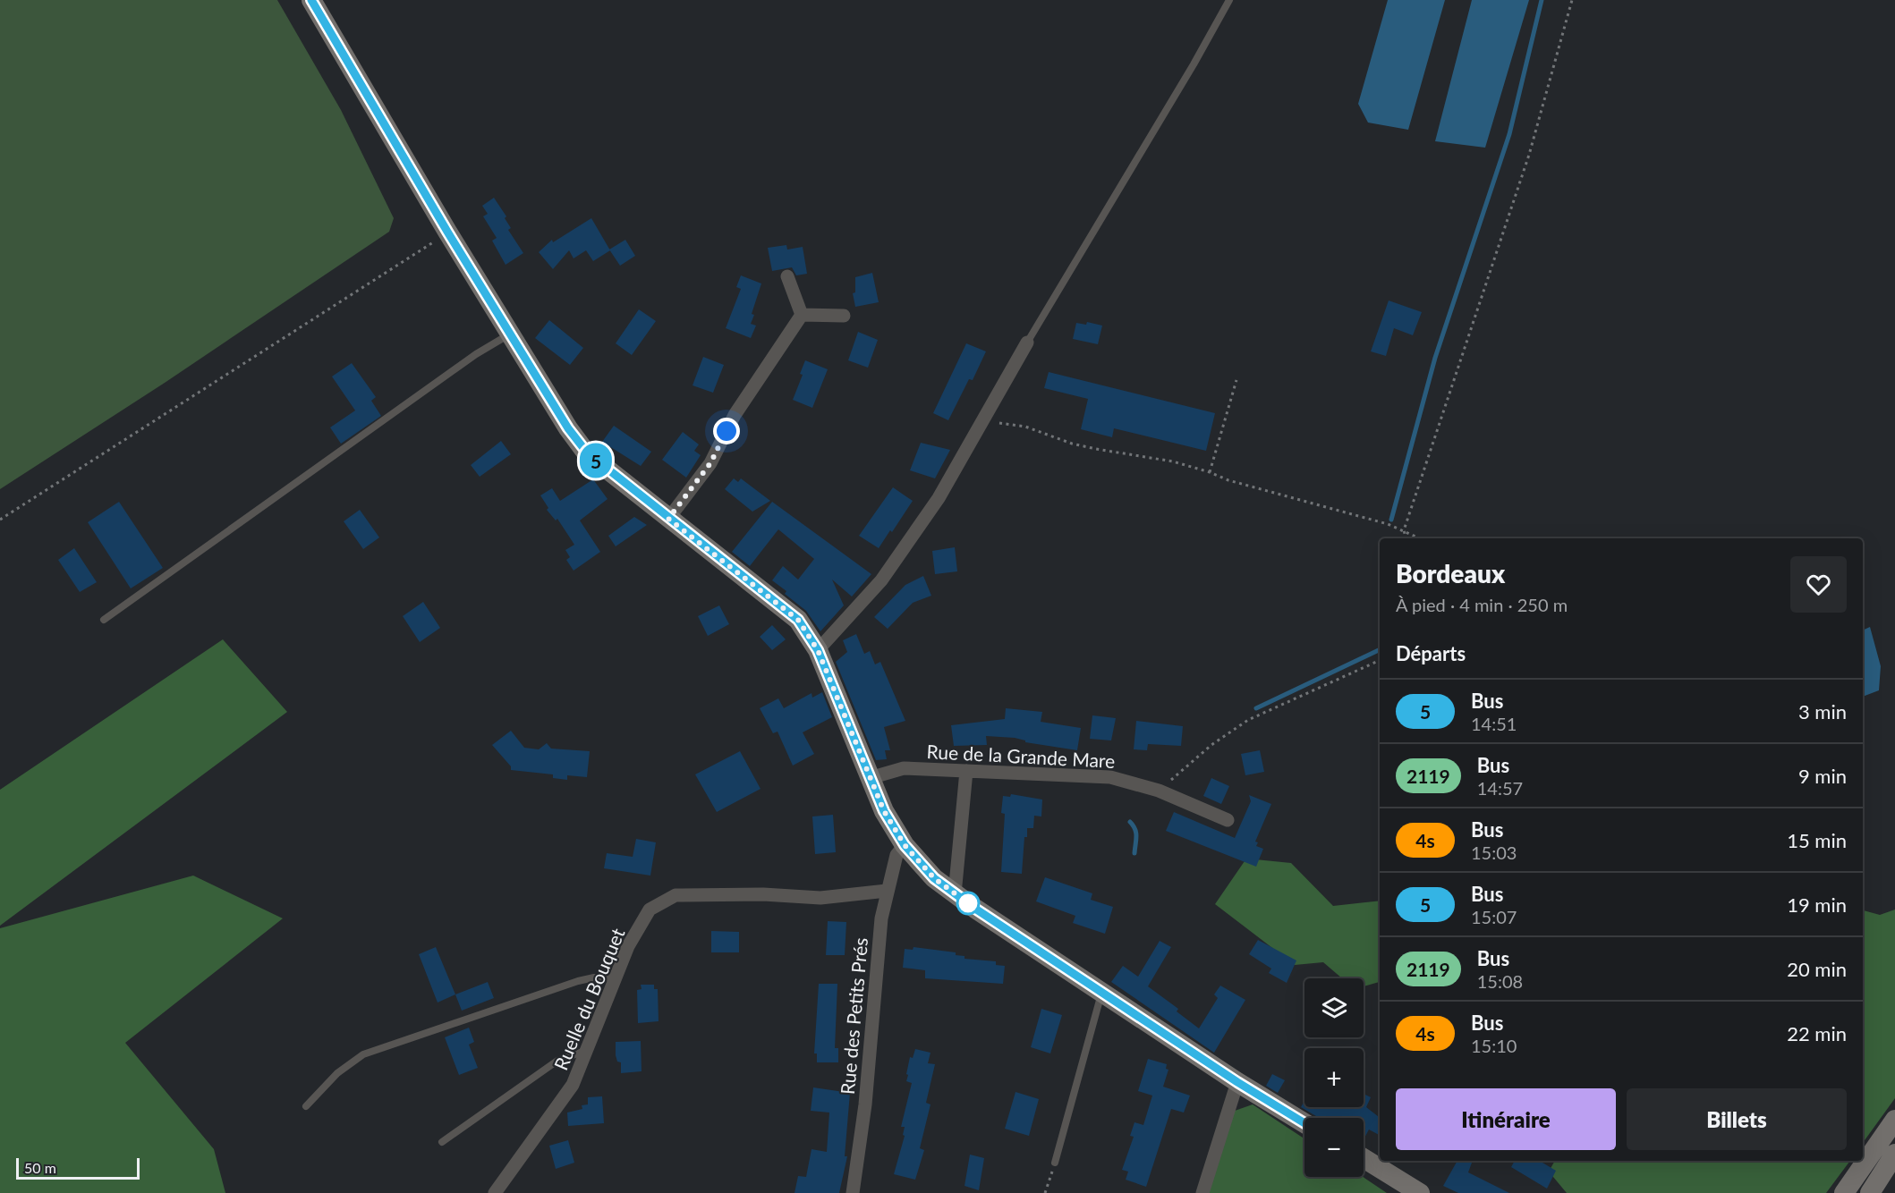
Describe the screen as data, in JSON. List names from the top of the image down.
{
  "streets": {
    "street": ["Rue de la Grande Mare", "Ruelle du Bouquet", "Rue des Petits Prés"]
  },
  "crossings": [
    ["Ruelle du Bouquet", "Rue des Petits Prés"]
  ],
  "lines": ["bus line 5"],
  "scale_bar": "50 m",
  "page": {
    "on_map": "5",
    "heading": [
      ["Bordeaux", "À pied · 4 min · 250 m"],
      "Départs"
    ],
    "list": [
      {
        "mark": "5",
        "name": "Bus",
        "note": "14:51",
        "value": "3 min"
      },
      {
        "mark": "2119",
        "name": "Bus",
        "note": "14:57",
        "value": "9 min"
      },
      {
        "mark": "4s",
        "name": "Bus",
        "note": "15:03",
        "value": "15 min"
      },
      {
        "mark": "5",
        "name": "Bus",
        "note": "15:07",
        "value": "19 min"
      },
      {
        "mark": "2119",
        "name": "Bus",
        "note": "15:08",
        "value": "20 min"
      },
      {
        "mark": "4s",
        "name": "Bus",
        "note": "15:10",
        "value": "22 min"
      }
    ],
    "map_buttons": ["+", "−"],
    "buttons": ["Itinéraire", "Billets"],
    "scale": "50 m"
  }
}
